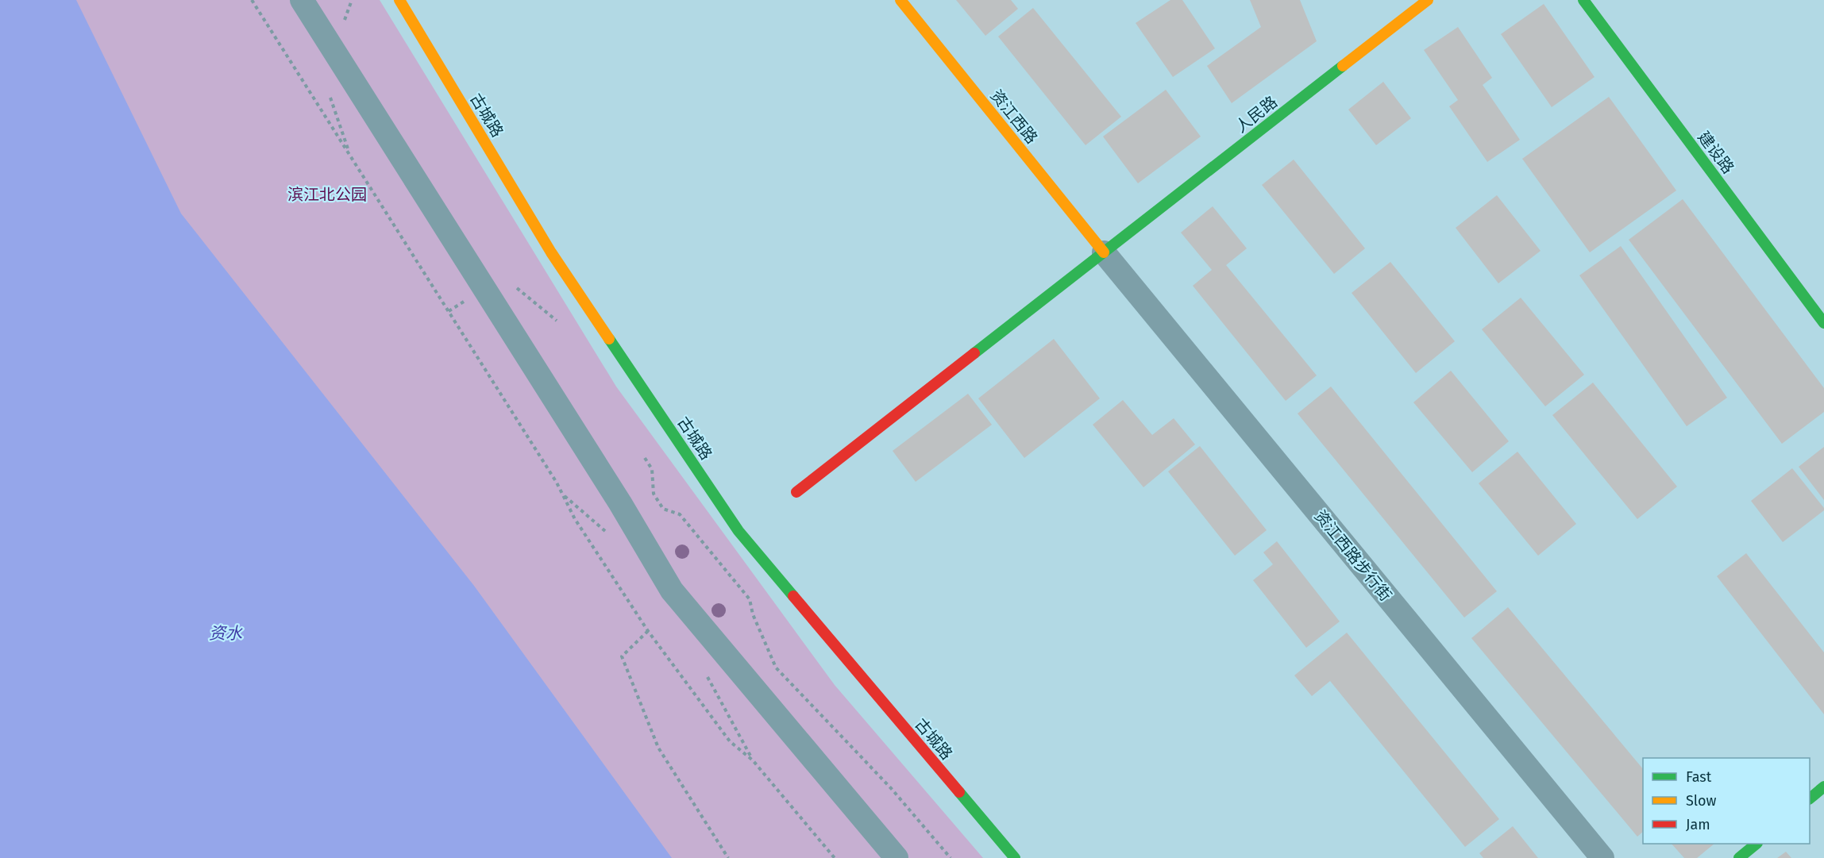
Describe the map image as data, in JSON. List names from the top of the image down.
{
  "streets": {
    "street": [
      "人民路",
      "古城路",
      "资江西路",
      "建设路",
      "资江西路步行街"
    ]
  },
  "crossings": [
    ["人民路", "资江西路"],
    ["人民路", "资江西路步行街"],
    ["资江西路", "资江西路步行街"]
  ],
  "water": ["资水"],
  "parks": ["滨江北公园"],
  "legend": ["Fast", "Slow", "Jam"]
}
